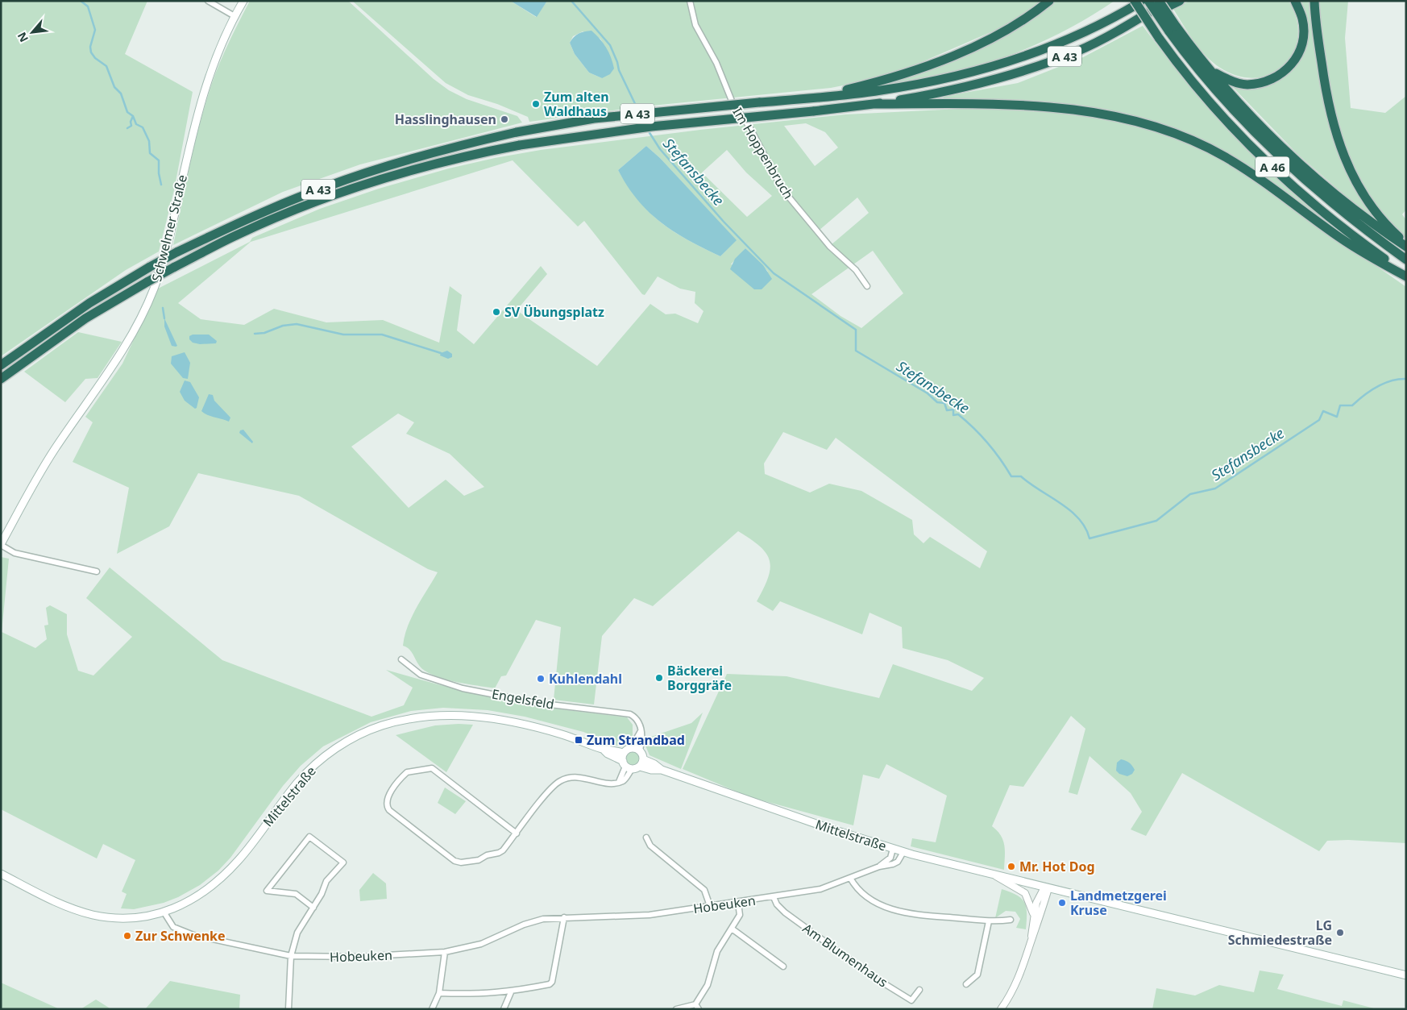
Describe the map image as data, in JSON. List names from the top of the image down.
{
  "streets": {
    "highway": ["A 43", "A 46"],
    "main road": ["Schwelmer Straße", "Mittelstraße"],
    "street": [
      "Im Hoppenbruch",
      "Engelsfeld",
      "Hobeuken",
      "Am Blumenhaus"
    ]
  },
  "crossings": [
    ["Mittelstraße", "Hobeuken"],
    ["Hobeuken", "Am Blumenhaus"]
  ],
  "water": ["Stefansbecke"],
  "places": {
    "other": [
      "Zum alten Waldhaus",
      "Hasslinghausen",
      "SV Übungsplatz",
      "Bäckerei Borggräfe",
      "Kuhlendahl",
      "Mr. Hot Dog",
      "Landmetzgerei Kruse",
      "LG Schmiedestraße",
      "Zur Schwenke"
    ],
    "transit": ["Zum Strandbad"]
  },
  "north": "bottom left"
}
